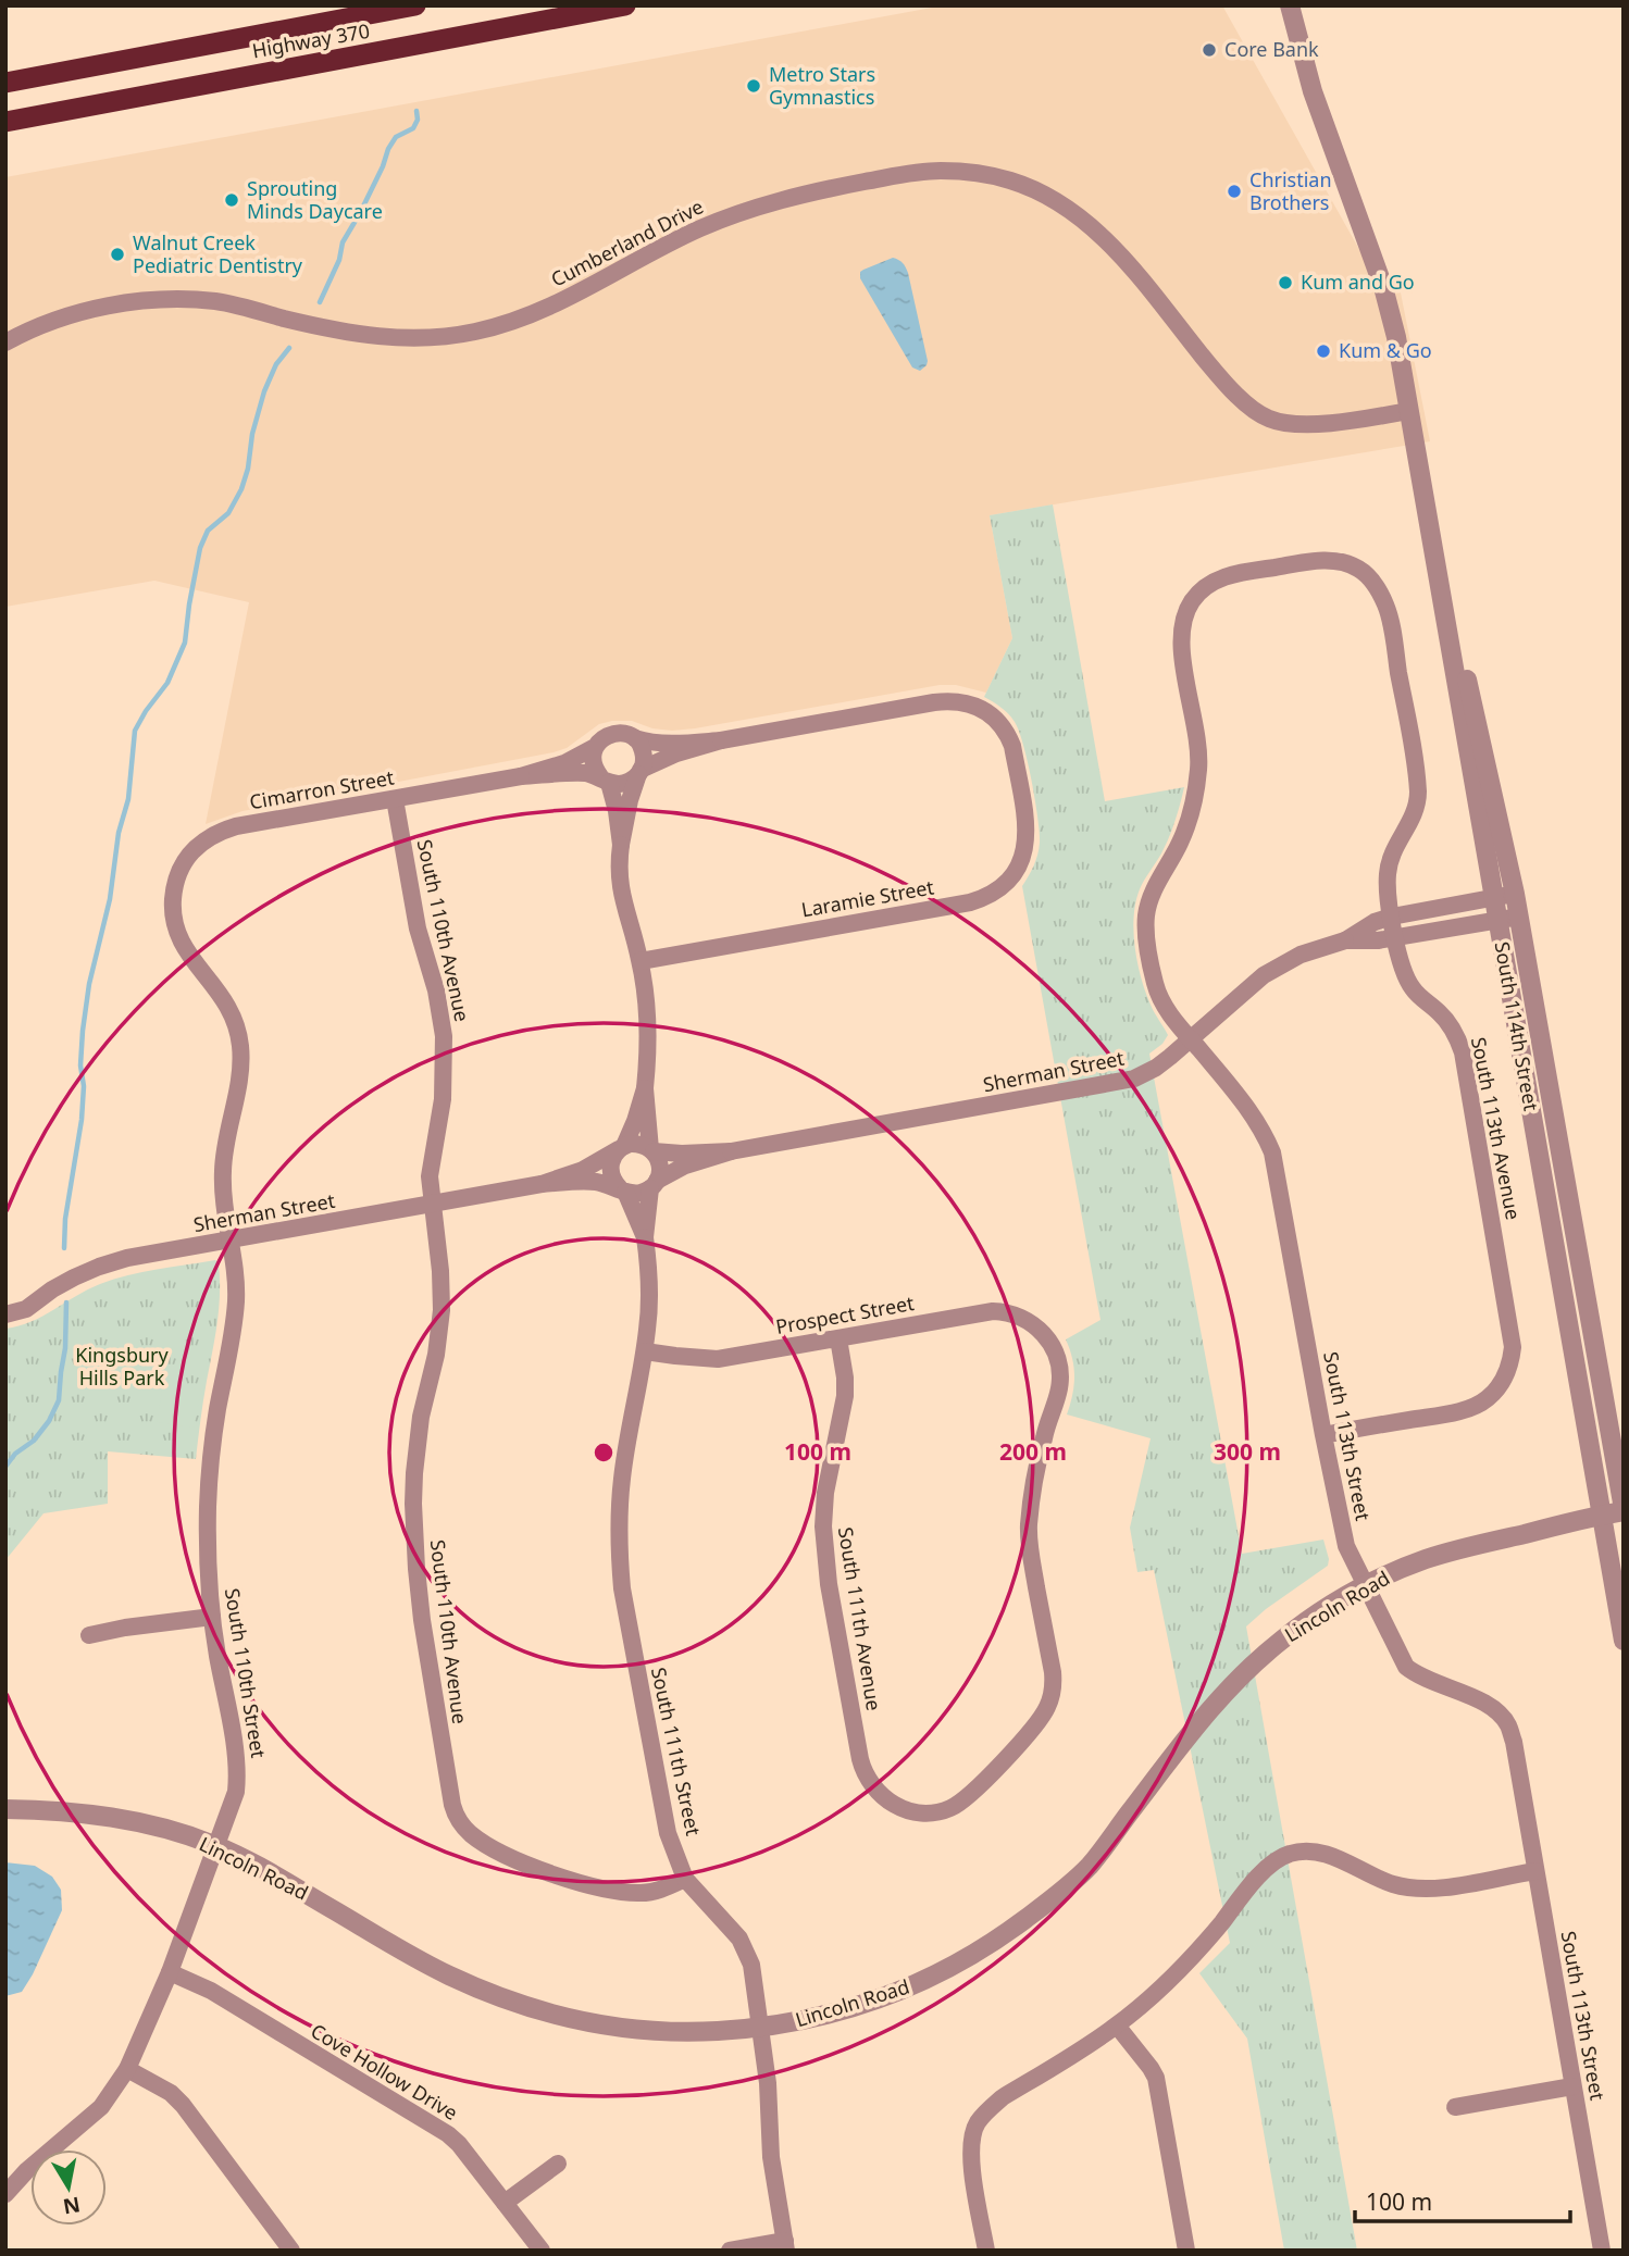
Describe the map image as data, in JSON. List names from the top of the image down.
{
  "streets": {
    "highway": ["Highway 370"],
    "street": [
      "Cumberland Drive",
      "Cimarron Street",
      "Laramie Street",
      "South 110th Avenue",
      "South 114th Street",
      "Sherman Street",
      "South 113th Avenue",
      "Prospect Street",
      "South 113th Street",
      "Lincoln Road",
      "South 111th Avenue",
      "South 110th Street",
      "South 111th Street",
      "Cove Hollow Drive"
    ]
  },
  "crossings": [
    ["Cumberland Drive", "South 114th Street"],
    ["Cimarron Street", "South 110th Avenue"],
    ["Cimarron Street", "South 110th Street"],
    ["South 110th Avenue", "Sherman Street"],
    ["South 110th Avenue", "South 111th Street"],
    ["South 114th Street", "Sherman Street"],
    ["South 114th Street", "Lincoln Road"],
    ["Sherman Street", "South 113th Avenue"],
    ["Sherman Street", "South 113th Street"],
    ["Sherman Street", "South 110th Street"],
    ["Sherman Street", "South 111th Street"],
    ["South 113th Avenue", "South 113th Street"],
    ["Prospect Street", "South 111th Avenue"],
    ["Prospect Street", "South 111th Street"],
    ["South 113th Street", "Lincoln Road"],
    ["Lincoln Road", "South 110th Street"],
    ["Lincoln Road", "South 111th Street"],
    ["South 110th Street", "Cove Hollow Drive"]
  ],
  "parks": ["Kingsbury Hills Park"],
  "places": [
    "Core Bank",
    "Metro Stars Gymnastics",
    "Christian Brothers",
    "Sprouting Minds Daycare",
    "Walnut Creek Pediatric Dentistry",
    "Kum and Go",
    "Kum & Go"
  ],
  "scale_bar": "100 m",
  "north": "bottom",
  "rings": ["100 m", "200 m", "300 m"]
}
